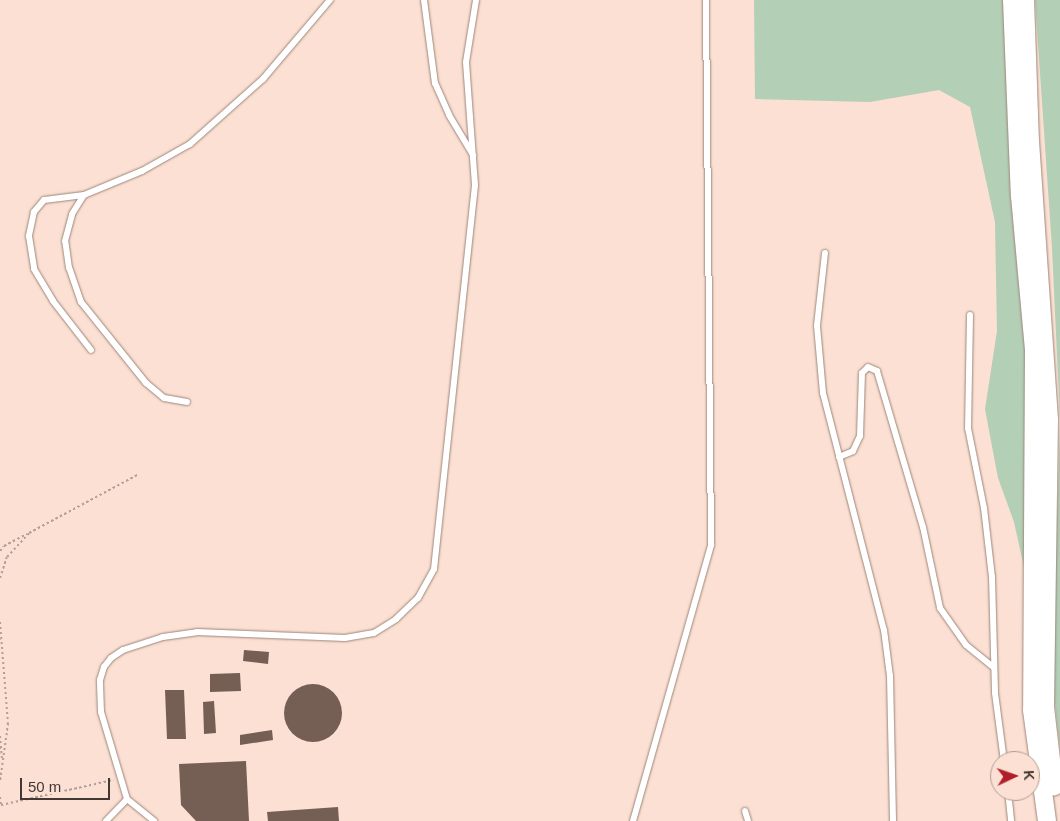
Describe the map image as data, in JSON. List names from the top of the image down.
{
  "scale_bar": "50 m",
  "north": "right"
}
